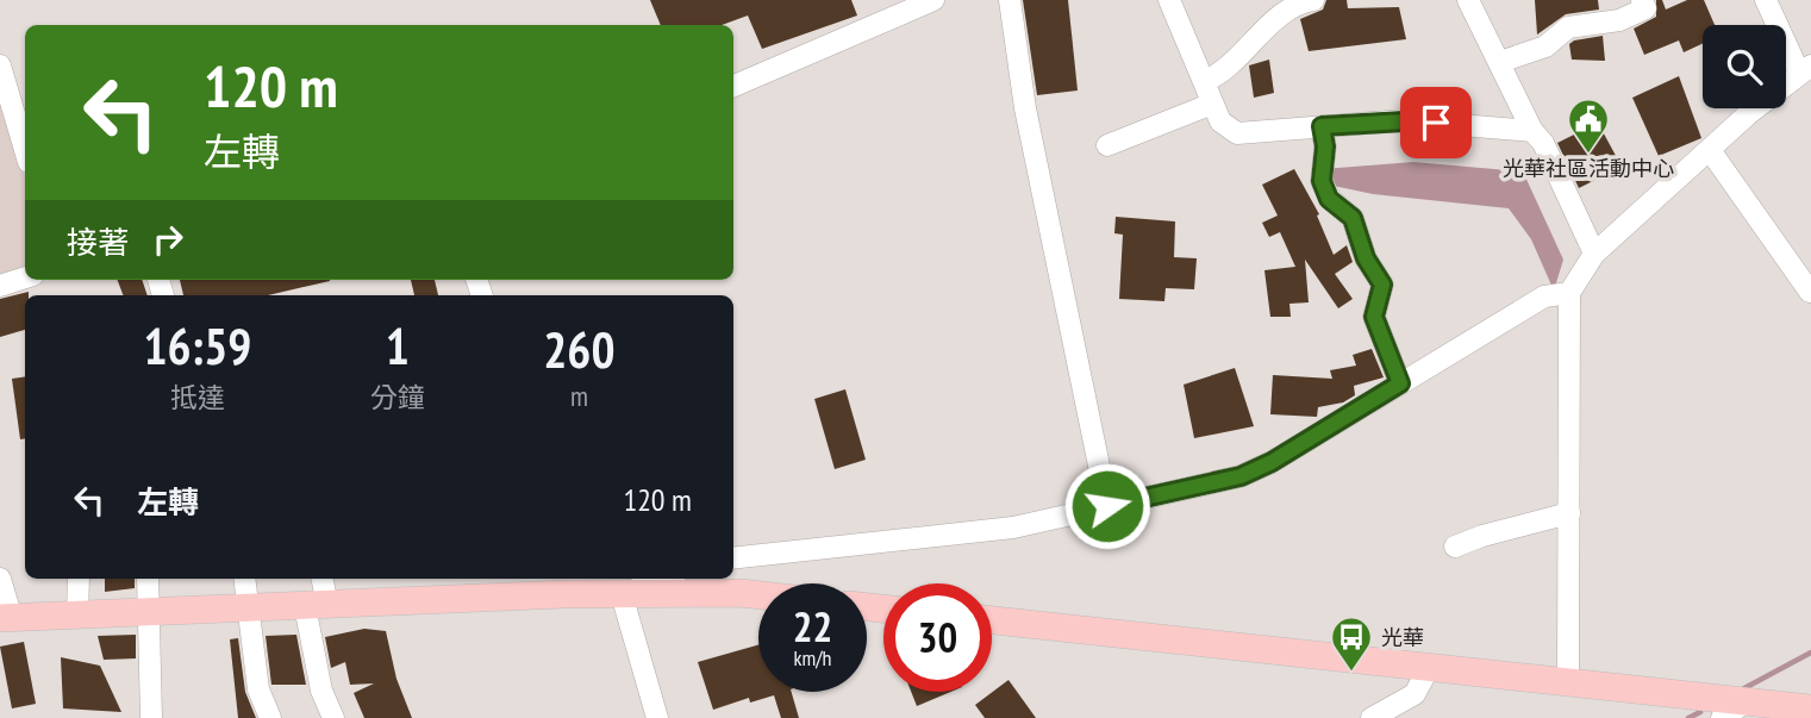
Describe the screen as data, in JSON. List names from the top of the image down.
{
  "places": {
    "public building": ["光華社區活動中心"],
    "bus stop": ["光華"]
  },
  "page": {
    "turn": ["120 m", "左轉"],
    "then": "接著",
    "eta": [
      "16:59",
      "抵達",
      "1",
      "分鐘",
      "260",
      "m"
    ],
    "list": [
      {
        "name": "左轉",
        "value": "120 m"
      }
    ],
    "speed": "22 km/h",
    "limit": "30"
  }
}
